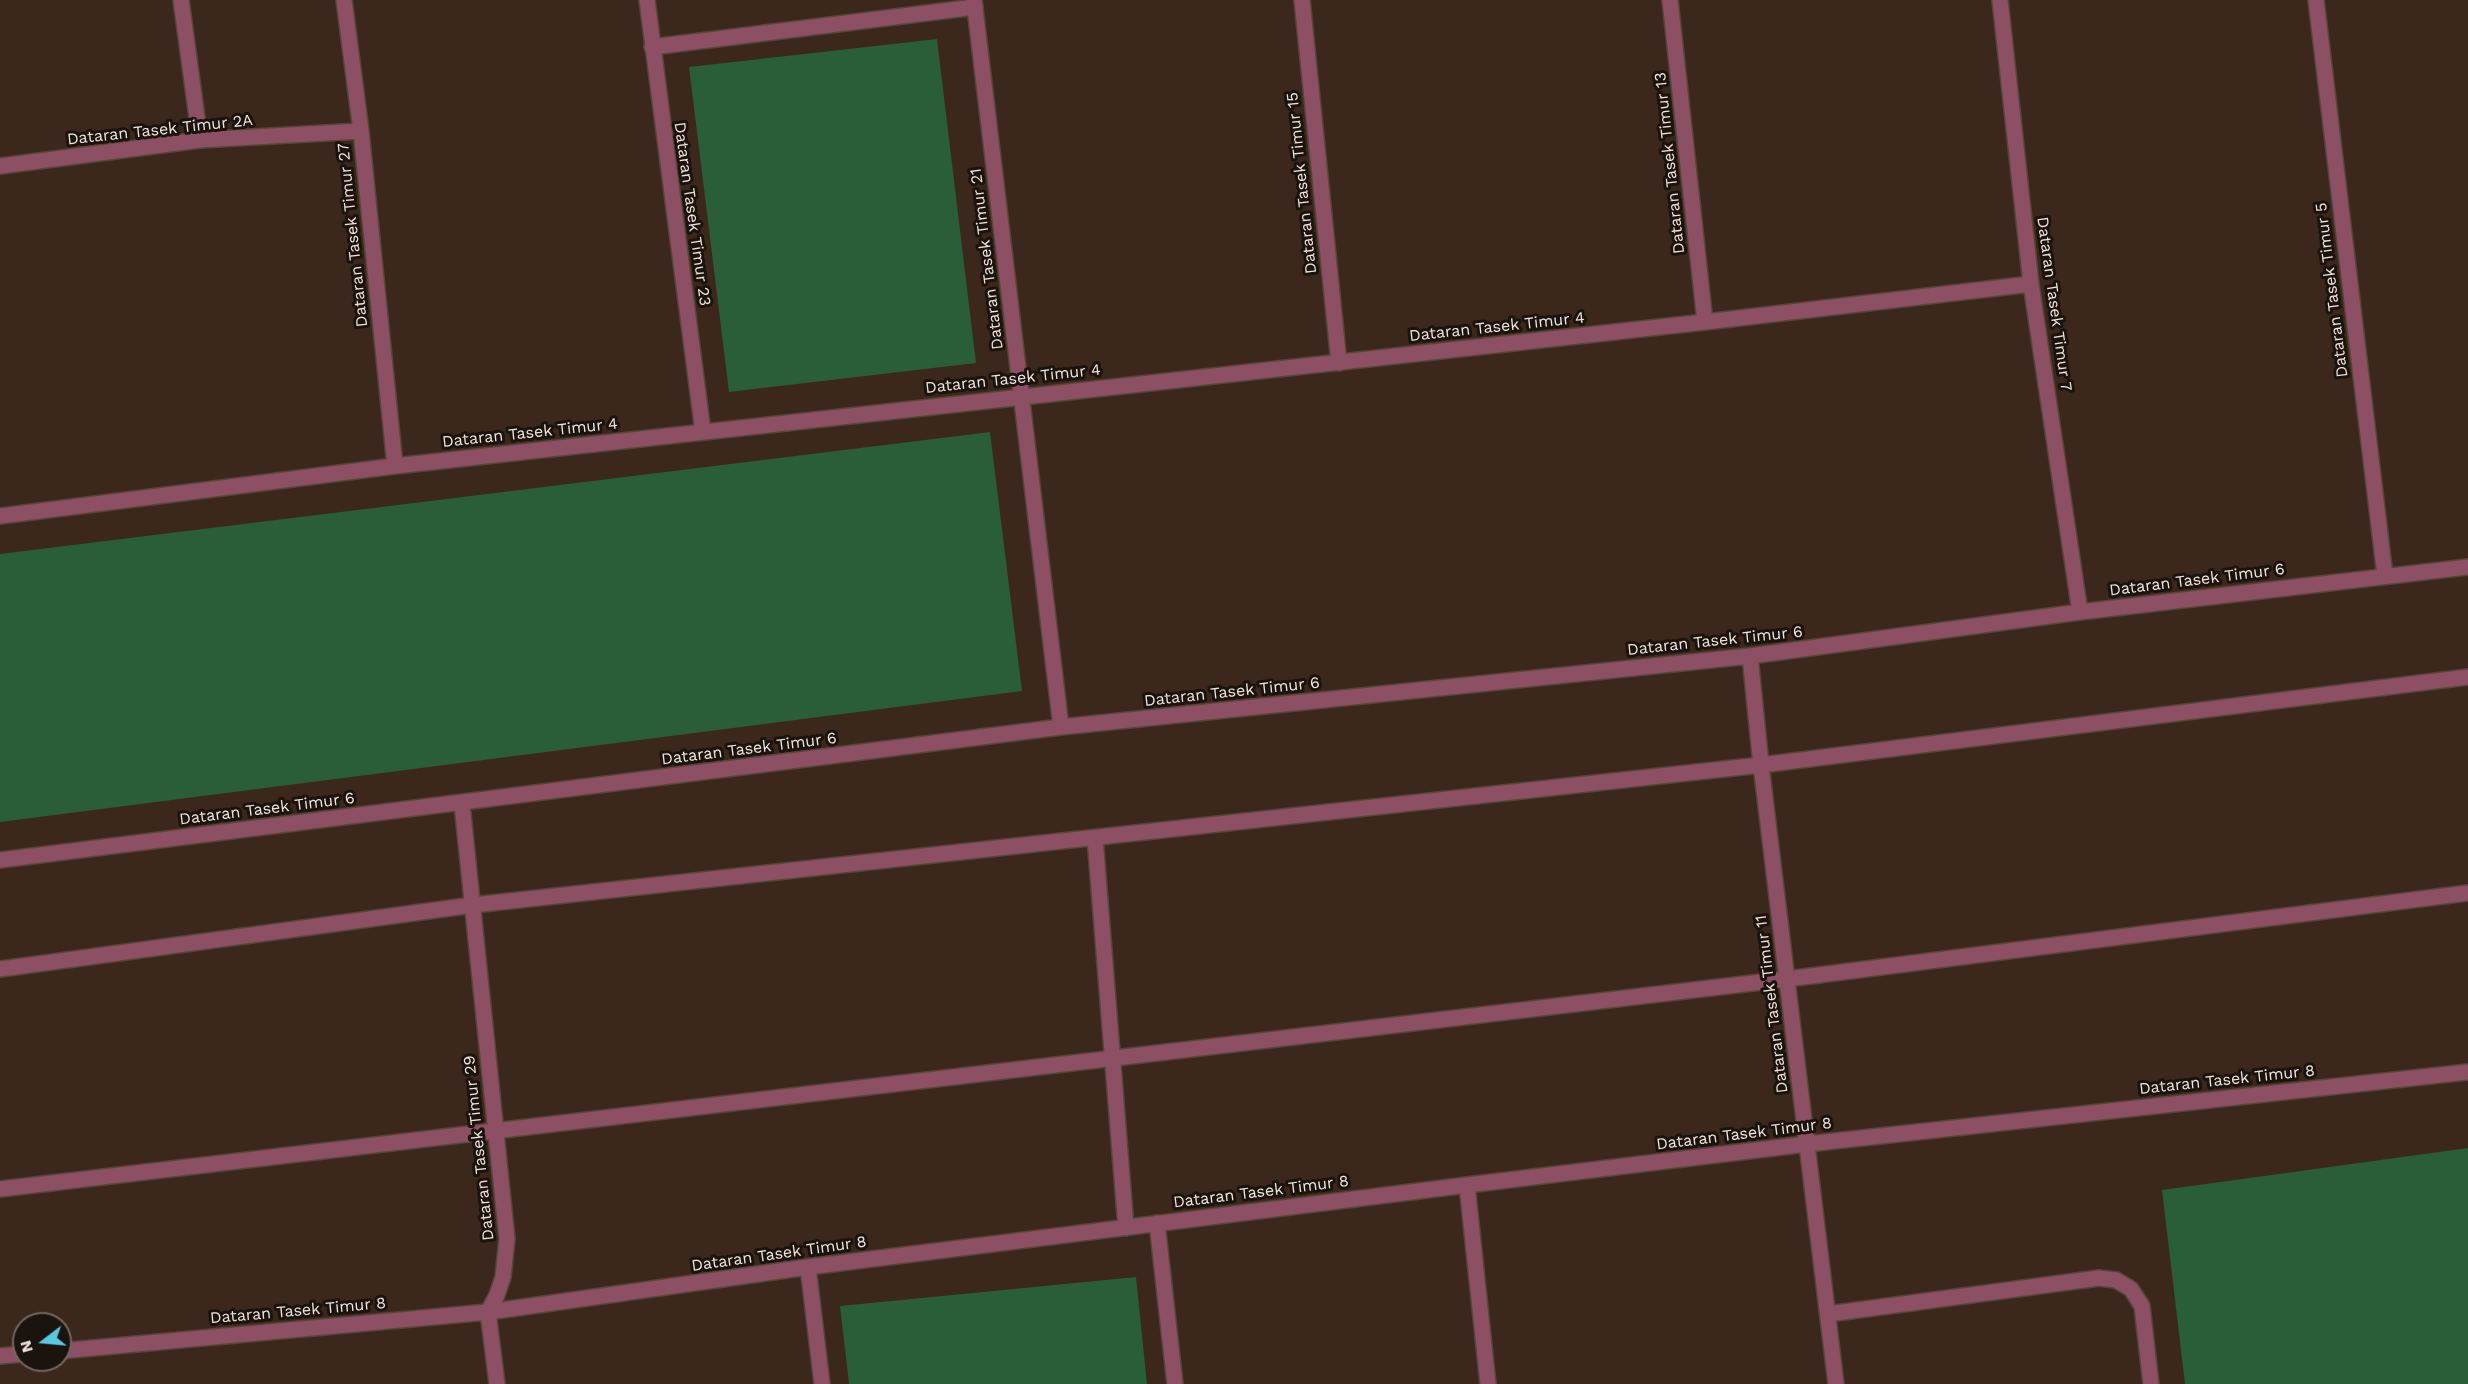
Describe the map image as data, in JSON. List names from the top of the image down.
{
  "streets": {
    "street": [
      "Dataran Tasek Timur 2A",
      "Dataran Tasek Timur 13",
      "Dataran Tasek Timur 15",
      "Dataran Tasek Timur 23",
      "Dataran Tasek Timur 27",
      "Dataran Tasek Timur 21",
      "Dataran Tasek Timur 5",
      "Dataran Tasek Timur 7",
      "Dataran Tasek Timur 4",
      "Dataran Tasek Timur 6",
      "Dataran Tasek Timur 11",
      "Dataran Tasek Timur 8",
      "Dataran Tasek Timur 29"
    ]
  },
  "crossings": [
    ["Dataran Tasek Timur 2A", "Dataran Tasek Timur 27"],
    ["Dataran Tasek Timur 13", "Dataran Tasek Timur 4"],
    ["Dataran Tasek Timur 15", "Dataran Tasek Timur 4"],
    ["Dataran Tasek Timur 23", "Dataran Tasek Timur 4"],
    ["Dataran Tasek Timur 27", "Dataran Tasek Timur 4"],
    ["Dataran Tasek Timur 21", "Dataran Tasek Timur 4"],
    ["Dataran Tasek Timur 21", "Dataran Tasek Timur 6"],
    ["Dataran Tasek Timur 5", "Dataran Tasek Timur 6"],
    ["Dataran Tasek Timur 7", "Dataran Tasek Timur 4"],
    ["Dataran Tasek Timur 7", "Dataran Tasek Timur 6"],
    ["Dataran Tasek Timur 6", "Dataran Tasek Timur 11"],
    ["Dataran Tasek Timur 6", "Dataran Tasek Timur 29"],
    ["Dataran Tasek Timur 11", "Dataran Tasek Timur 8"],
    ["Dataran Tasek Timur 8", "Dataran Tasek Timur 29"]
  ],
  "north": "left"
}
